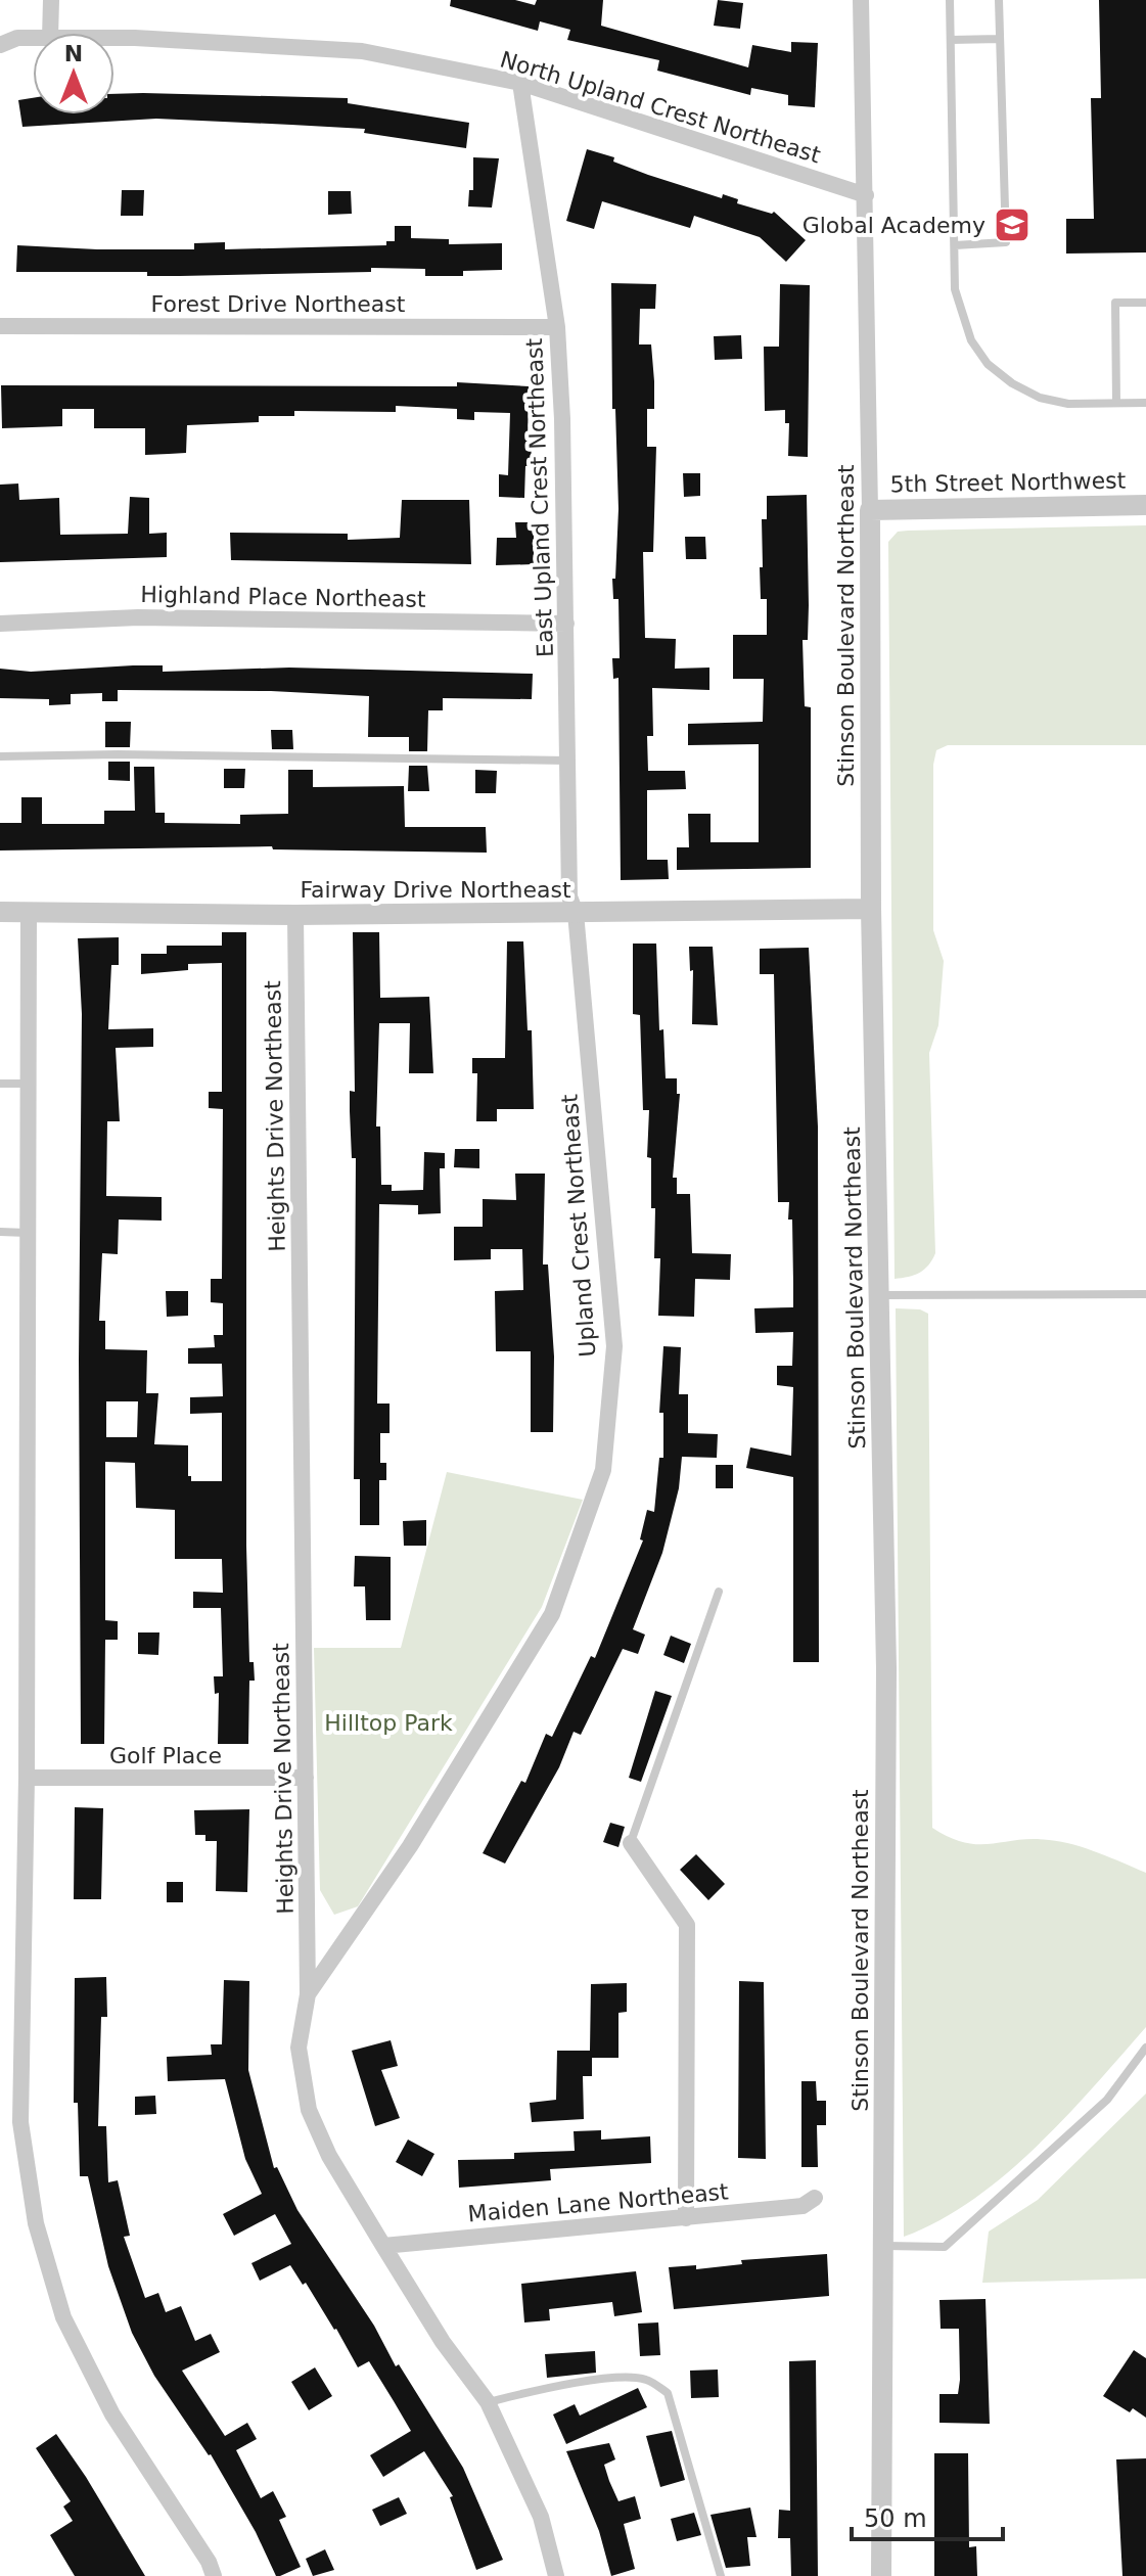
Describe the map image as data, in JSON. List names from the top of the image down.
{
  "streets": {
    "street": [
      "North Upland Crest Northeast",
      "Forest Drive Northeast",
      "5th Street Northwest",
      "East Upland Crest Northeast",
      "Highland Place Northeast",
      "Stinson Boulevard Northeast",
      "Fairway Drive Northeast",
      "Heights Drive Northeast",
      "Upland Crest Northeast",
      "Golf Place",
      "Maiden Lane Northeast"
    ]
  },
  "crossings": [
    ["North Upland Crest Northeast", "East Upland Crest Northeast"],
    ["North Upland Crest Northeast", "Stinson Boulevard Northeast"],
    ["Forest Drive Northeast", "East Upland Crest Northeast"],
    ["5th Street Northwest", "Stinson Boulevard Northeast"],
    ["East Upland Crest Northeast", "Highland Place Northeast"],
    ["East Upland Crest Northeast", "Fairway Drive Northeast"],
    ["East Upland Crest Northeast", "Upland Crest Northeast"],
    ["Stinson Boulevard Northeast", "Fairway Drive Northeast"],
    ["Fairway Drive Northeast", "Heights Drive Northeast"],
    ["Fairway Drive Northeast", "Upland Crest Northeast"],
    ["Heights Drive Northeast", "Upland Crest Northeast"],
    ["Heights Drive Northeast", "Golf Place"],
    ["Heights Drive Northeast", "Maiden Lane Northeast"]
  ],
  "parks": ["Hilltop Park"],
  "places": {
    "school or university": ["Global Academy"]
  },
  "scale_bar": "50 m",
  "north": "top"
}
